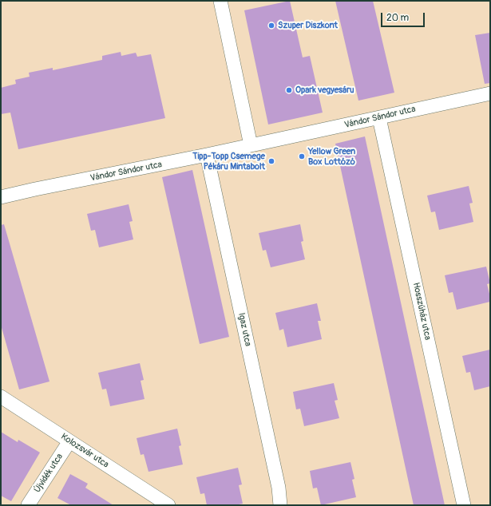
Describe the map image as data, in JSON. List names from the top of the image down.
{
  "streets": {
    "street": [
      "Vándor Sándor utca",
      "Hosszúház utca",
      "Igaz utca",
      "Kolozsvár utca",
      "Újvidék utca"
    ]
  },
  "crossings": [
    ["Vándor Sándor utca", "Hosszúház utca"],
    ["Vándor Sándor utca", "Igaz utca"],
    ["Kolozsvár utca", "Újvidék utca"]
  ],
  "places": [
    "Szuper Diszkont",
    "Opark vegyesáru",
    "Yellow Green Box Lottózó",
    "Tipp-Topp Csemege Pékáru Mintabolt"
  ],
  "scale_bar": "20 m"
}
